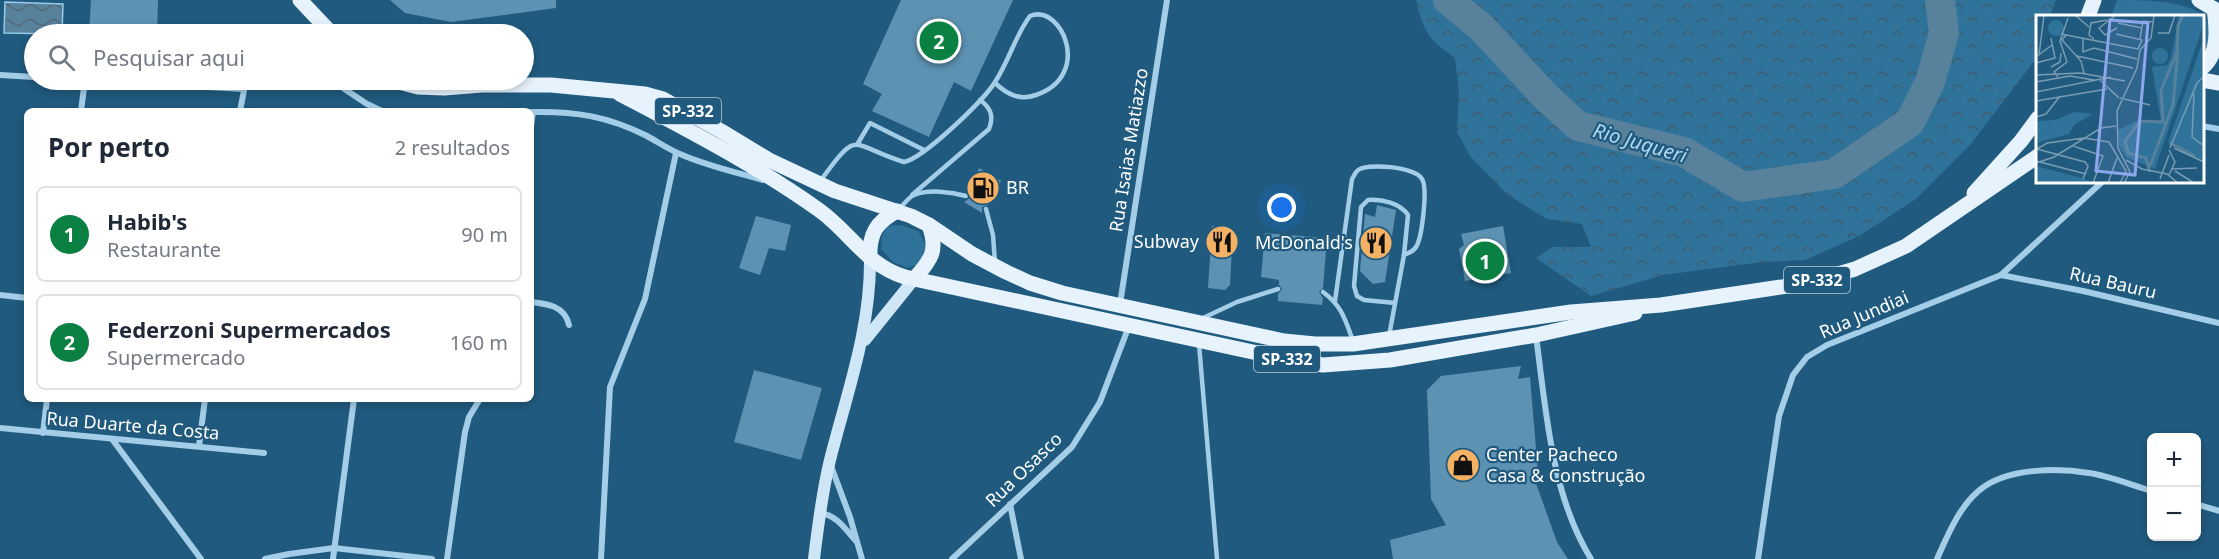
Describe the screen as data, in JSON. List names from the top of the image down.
{
  "streets": {
    "main road": ["SP-332"],
    "street": [
      "Rua Isaias Matiazzo",
      "Rua Bauru",
      "Rua Jundiai",
      "Rua Duarte da Costa",
      "Rua Osasco"
    ]
  },
  "crossings": [
    ["SP-332", "Rua Isaias Matiazzo"],
    ["SP-332", "Rua Osasco"],
    ["Rua Bauru", "Rua Jundiai"]
  ],
  "water": ["Rio Juqueri"],
  "places": {
    "fuel station": ["BR"],
    "restaurant": ["Subway", "McDonald's"],
    "shop": ["Center Pacheco Casa & Construção"]
  },
  "page": {
    "pins": ["2", "1"],
    "search": "Pesquisar aqui",
    "heading": ["Por perto", "2 resultados"],
    "list": [
      {
        "mark": "1",
        "name": "Habib's",
        "note": "Restaurante",
        "value": "90 m"
      },
      {
        "mark": "2",
        "name": "Federzoni Supermercados",
        "note": "Supermercado",
        "value": "160 m"
      }
    ],
    "map_buttons": ["+", "−"]
  }
}
